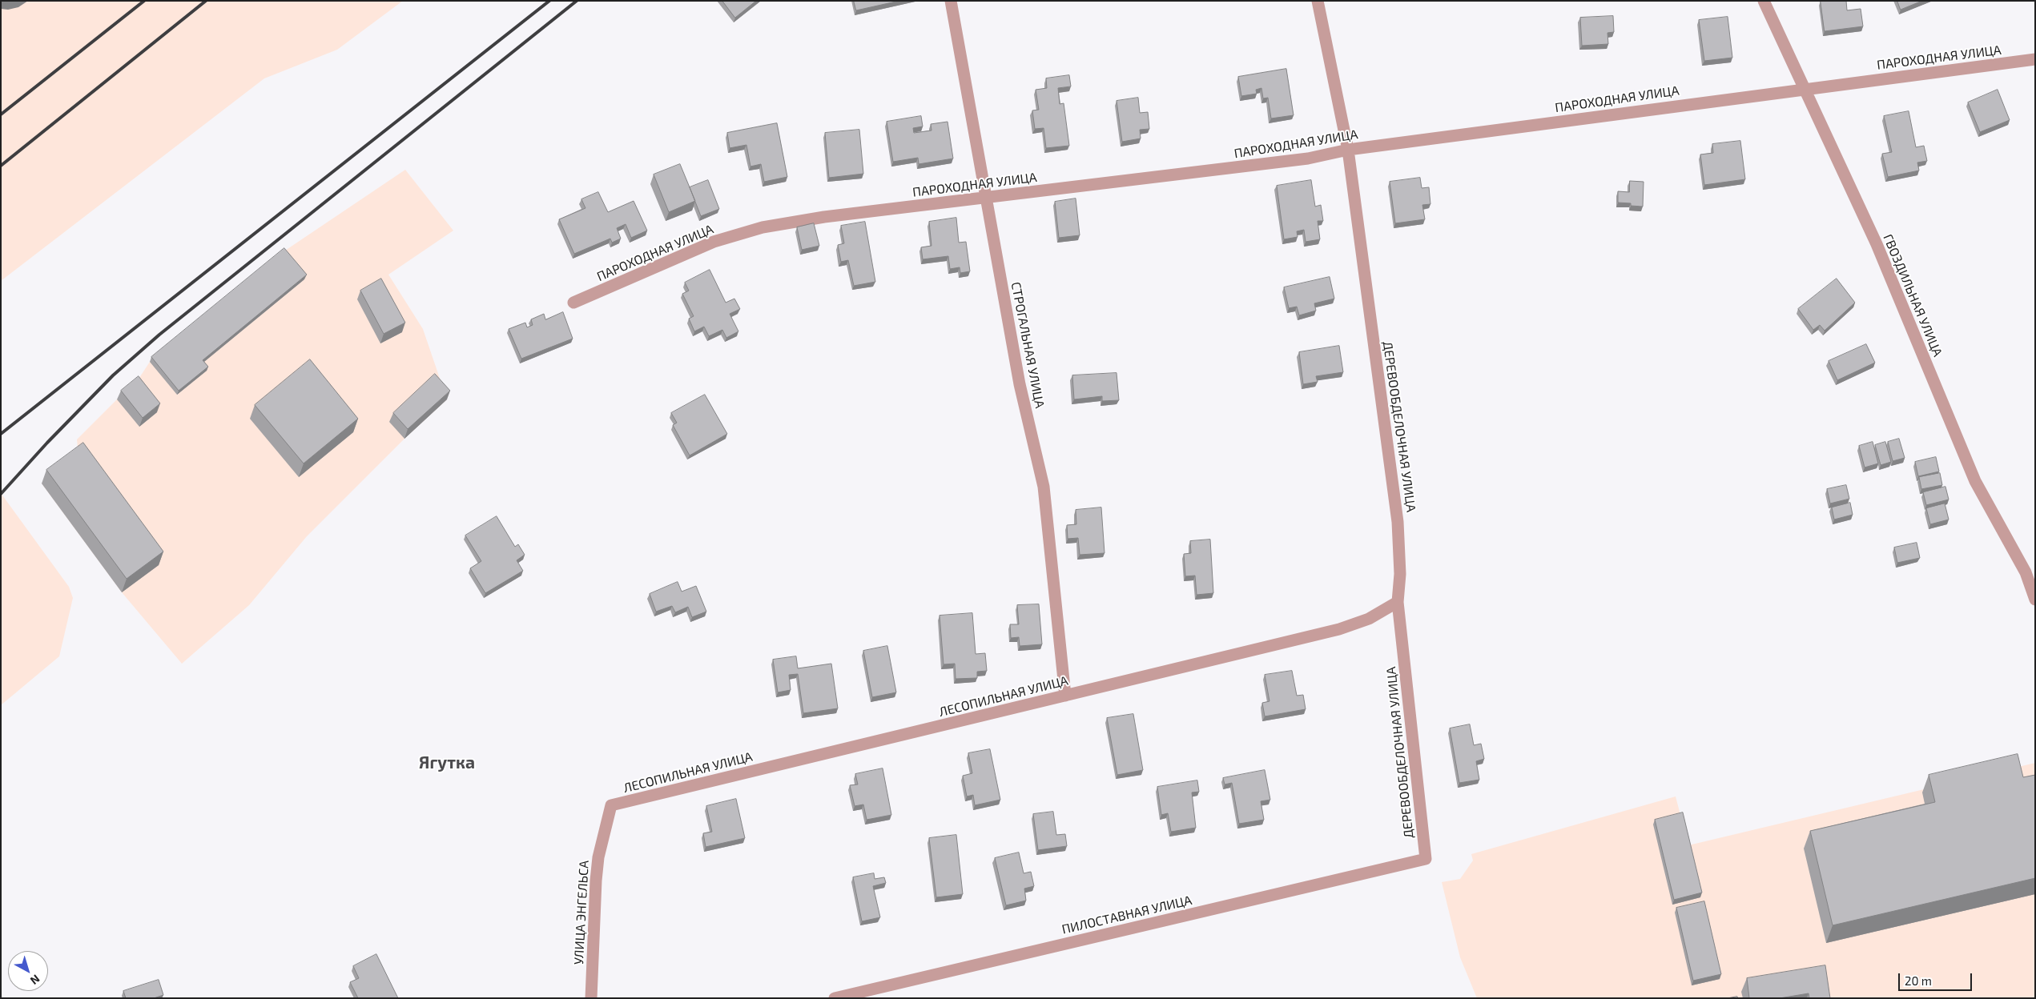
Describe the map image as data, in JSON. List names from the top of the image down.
{
  "streets": {
    "street": [
      "ПАРОХОДНАЯ УЛИЦА",
      "ГВОЗДИЛЬНАЯ УЛИЦА",
      "СТРОГАЛЬНАЯ УЛИЦА",
      "ДЕРЕВООБДЕЛОЧНАЯ УЛИЦА",
      "ЛЕСОПИЛЬНАЯ УЛИЦА",
      "УЛИЦА ЭНГЕЛЬСА",
      "ПИЛОСТАВНАЯ УЛИЦА"
    ]
  },
  "crossings": [
    ["ПАРОХОДНАЯ УЛИЦА", "ГВОЗДИЛЬНАЯ УЛИЦА"],
    ["ПАРОХОДНАЯ УЛИЦА", "СТРОГАЛЬНАЯ УЛИЦА"],
    ["ПАРОХОДНАЯ УЛИЦА", "ДЕРЕВООБДЕЛОЧНАЯ УЛИЦА"],
    ["СТРОГАЛЬНАЯ УЛИЦА", "ЛЕСОПИЛЬНАЯ УЛИЦА"],
    ["ДЕРЕВООБДЕЛОЧНАЯ УЛИЦА", "ЛЕСОПИЛЬНАЯ УЛИЦА"],
    ["ДЕРЕВООБДЕЛОЧНАЯ УЛИЦА", "ПИЛОСТАВНАЯ УЛИЦА"],
    ["ЛЕСОПИЛЬНАЯ УЛИЦА", "УЛИЦА ЭНГЕЛЬСА"]
  ],
  "districts": ["Ягутка"],
  "scale_bar": "20 m",
  "north": "bottom right"
}
